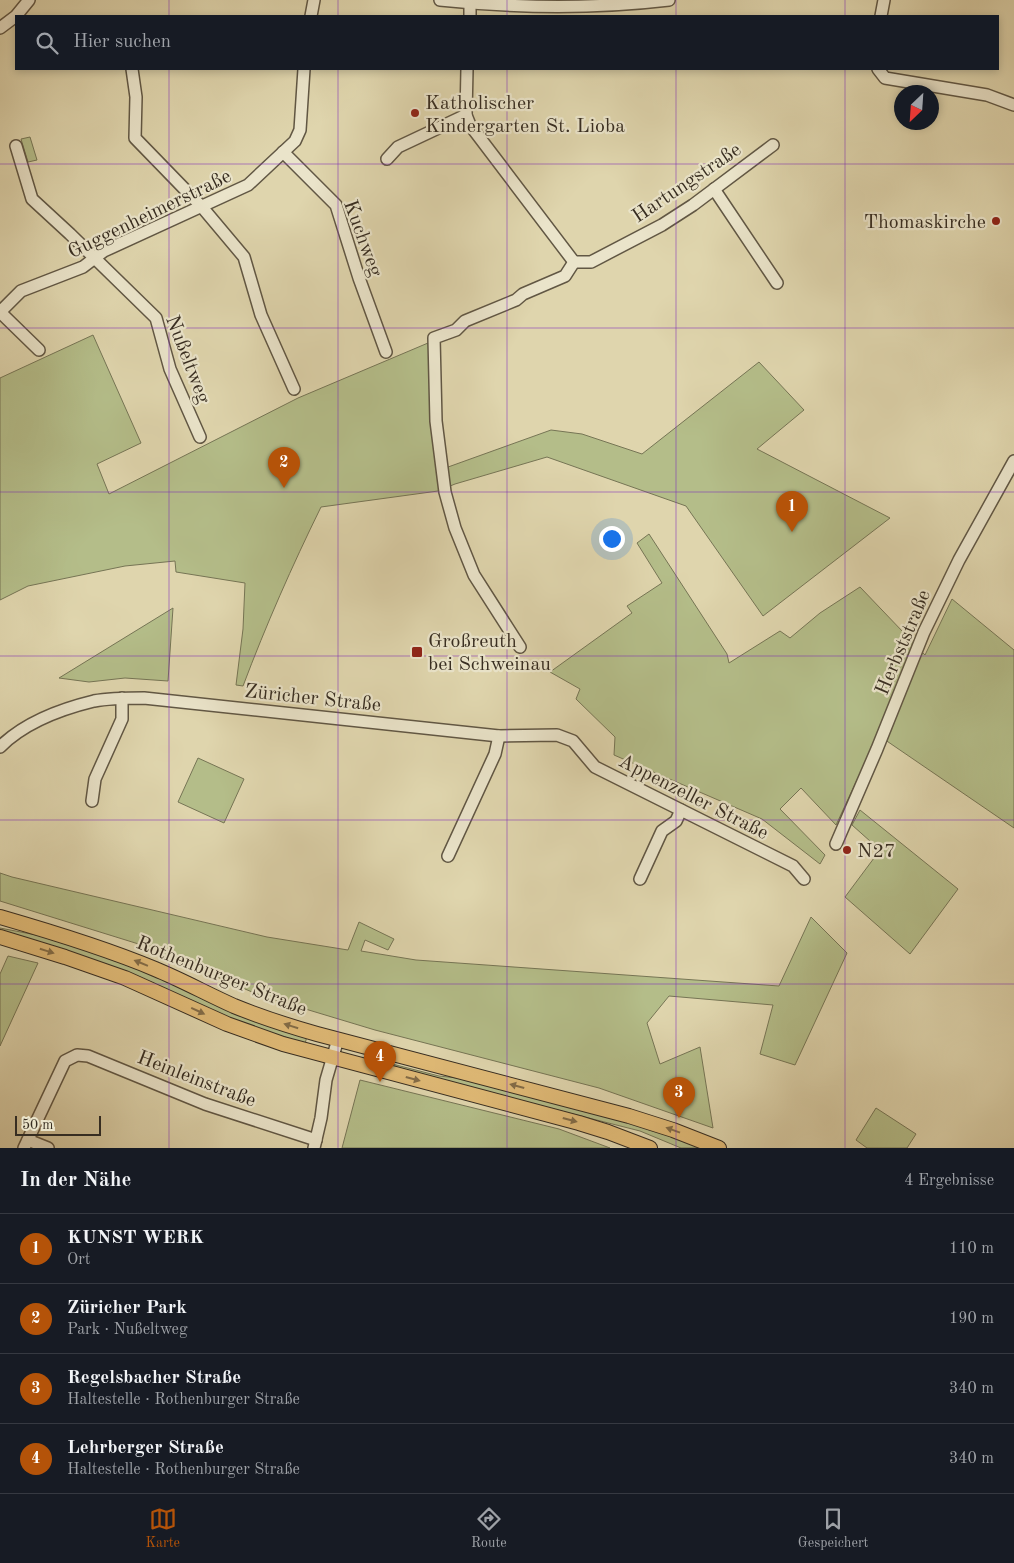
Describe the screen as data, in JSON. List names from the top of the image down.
{
  "streets": {
    "main road": ["Rothenburger Straße"],
    "street": [
      "Hartungstraße",
      "Guggenheimerstraße",
      "Kuchweg",
      "Nußeltweg",
      "Herbststraße",
      "Züricher Straße",
      "Appenzeller Straße",
      "Heinleinstraße"
    ]
  },
  "crossings": [
    ["Guggenheimerstraße", "Kuchweg"],
    ["Guggenheimerstraße", "Nußeltweg"],
    ["Züricher Straße", "Appenzeller Straße"]
  ],
  "places": {
    "other": ["Katholischer Kindergarten St. Lioba", "Thomaskirche", "N27"],
    "transit": ["Großreuth bei Schweinau"]
  },
  "scale_bar": "50 m",
  "north": "bottom left",
  "page": {
    "search": "Hier suchen",
    "pins": [
      "2",
      "1",
      "4",
      "3"
    ],
    "scale": "50 m",
    "heading": ["In der Nähe", "4 Ergebnisse"],
    "list": [
      {
        "mark": "1",
        "name": "KUNST WERK",
        "note": "Ort",
        "value": "110 m"
      },
      {
        "mark": "2",
        "name": "Züricher Park",
        "note": "Park · Nußeltweg",
        "value": "190 m"
      },
      {
        "mark": "3",
        "name": "Regelsbacher Straße",
        "note": "Haltestelle · Rothenburger Straße",
        "value": "340 m"
      },
      {
        "mark": "4",
        "name": "Lehrberger Straße",
        "note": "Haltestelle · Rothenburger Straße",
        "value": "340 m"
      }
    ],
    "nav": ["Karte", "Route", "Gespeichert"]
  }
}
